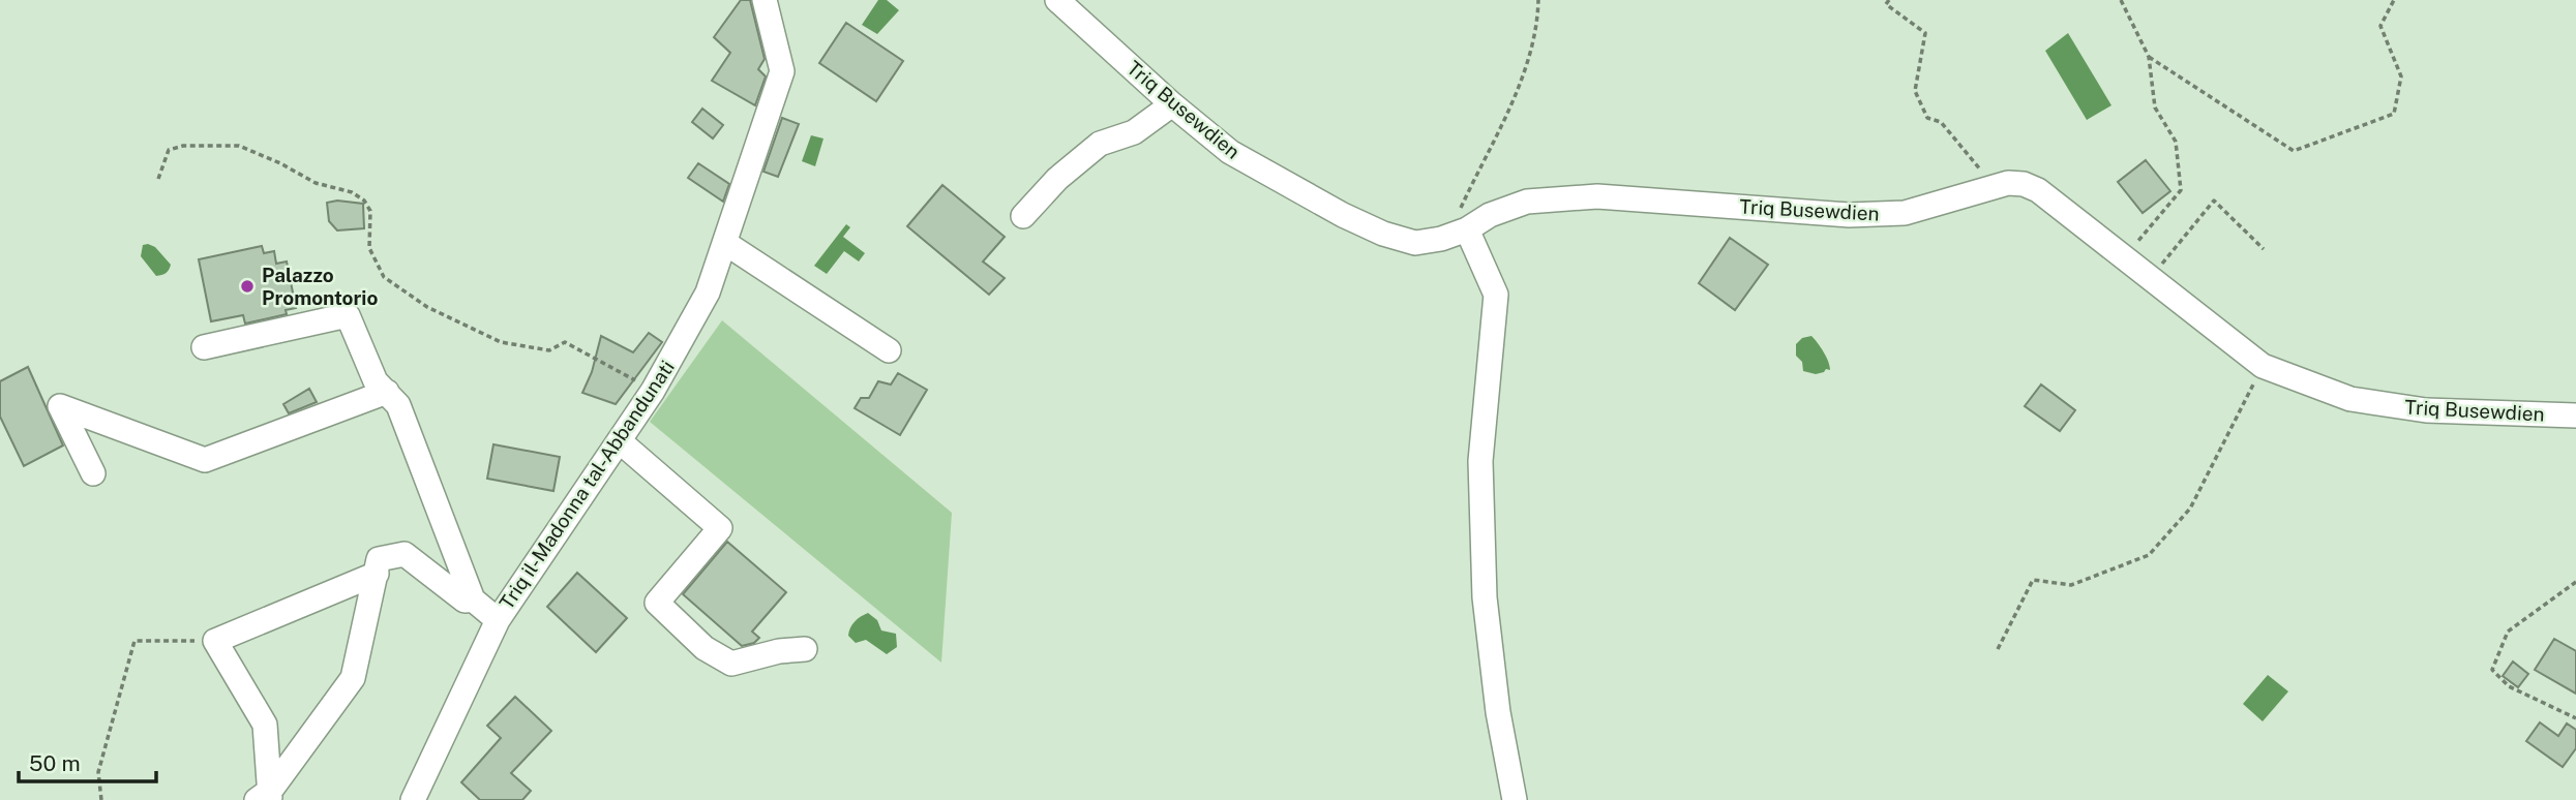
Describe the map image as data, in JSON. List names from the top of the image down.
{
  "streets": {
    "street": ["Triq Busewdien", "Triq il-Madonna tal-Abbandunati"]
  },
  "places": ["Palazzo Promontorio"],
  "scale_bar": "50 m"
}
